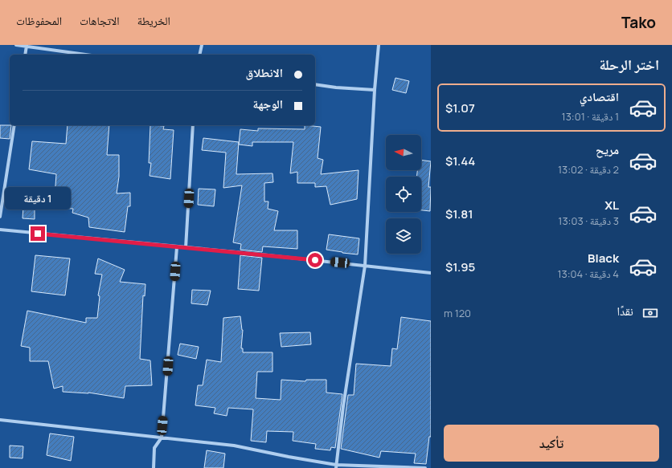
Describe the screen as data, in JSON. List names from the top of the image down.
{
  "north": "left",
  "page": {
    "header": "Tako",
    "nav": ["الخريطة", "الاتجاهات", "المحفوظات"],
    "heading": "اختر الرحلة",
    "banner": ["الانطلاق", "الوجهة"],
    "list": [
      {
        "name": "اقتصادي",
        "note": "1 دقيقة · 13:01",
        "value": "$1.07"
      },
      {
        "name": "مريح",
        "note": "2 دقيقة · 13:02",
        "value": "$1.44"
      },
      {
        "name": "XL",
        "note": "3 دقيقة · 13:03",
        "value": "$1.81"
      },
      {
        "name": "Black",
        "note": "4 دقيقة · 13:04",
        "value": "$1.95"
      }
    ],
    "bubble": "1 دقيقة",
    "pay": ["نقدًا", "120 m"],
    "buttons": "تأكيد"
  }
}
